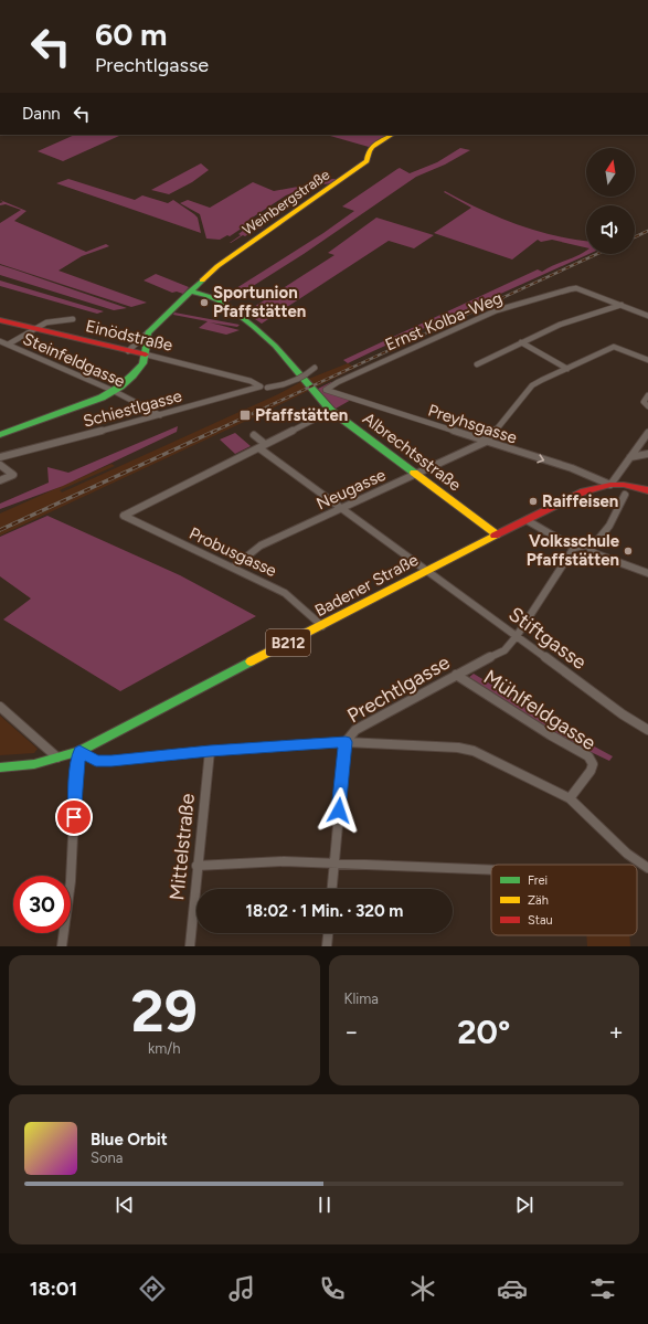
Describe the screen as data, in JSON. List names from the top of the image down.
{
  "streets": {
    "main road": [
      "Weinbergstraße",
      "Einödstraße",
      "Albrechtsstraße",
      "Badener Straße",
      "B212"
    ],
    "street": [
      "Ernst Kolba-Weg",
      "Steinfeldgasse",
      "Schiestlgasse",
      "Preyhsgasse",
      "Neugasse",
      "Probusgasse",
      "Stiftgasse",
      "Prechtlgasse",
      "Mühlfeldgasse",
      "Mittelstraße"
    ]
  },
  "crossings": [
    ["Weinbergstraße", "Albrechtsstraße"],
    ["Ernst Kolba-Weg", "Preyhsgasse"],
    ["Einödstraße", "Schiestlgasse"],
    ["Steinfeldgasse", "Schiestlgasse"],
    ["Preyhsgasse", "Neugasse"],
    ["Preyhsgasse", "Badener Straße"],
    ["Albrechtsstraße", "Neugasse"],
    ["Albrechtsstraße", "Badener Straße"],
    ["Neugasse", "Probusgasse"],
    ["Neugasse", "Stiftgasse"],
    ["Probusgasse", "Badener Straße"],
    ["Probusgasse", "Stiftgasse"],
    ["Badener Straße", "Stiftgasse"],
    ["Badener Straße", "B212"],
    ["Badener Straße", "Prechtlgasse"],
    ["Stiftgasse", "Prechtlgasse"],
    ["Prechtlgasse", "Mühlfeldgasse"],
    ["Prechtlgasse", "Mittelstraße"]
  ],
  "one_way": ["Preyhsgasse"],
  "places": {
    "other": ["Sportunion Pfaffstätten", "Raiffeisen", "Volksschule Pfaffstätten"],
    "transit": ["Pfaffstätten"]
  },
  "legend": ["Frei", "Zäh", "Stau"],
  "north": "top",
  "page": {
    "turn": ["60 m", "Prechtlgasse"],
    "then": "Dann",
    "limit": "30",
    "trip": "18:02 · 1 Min. · 320 m",
    "tile": [
      ["29", "km/h"],
      "Klima"
    ],
    "heat": ["−", "20°", "+"],
    "song": ["Blue Orbit", "Sona"],
    "tabs": "18:01"
  }
}
